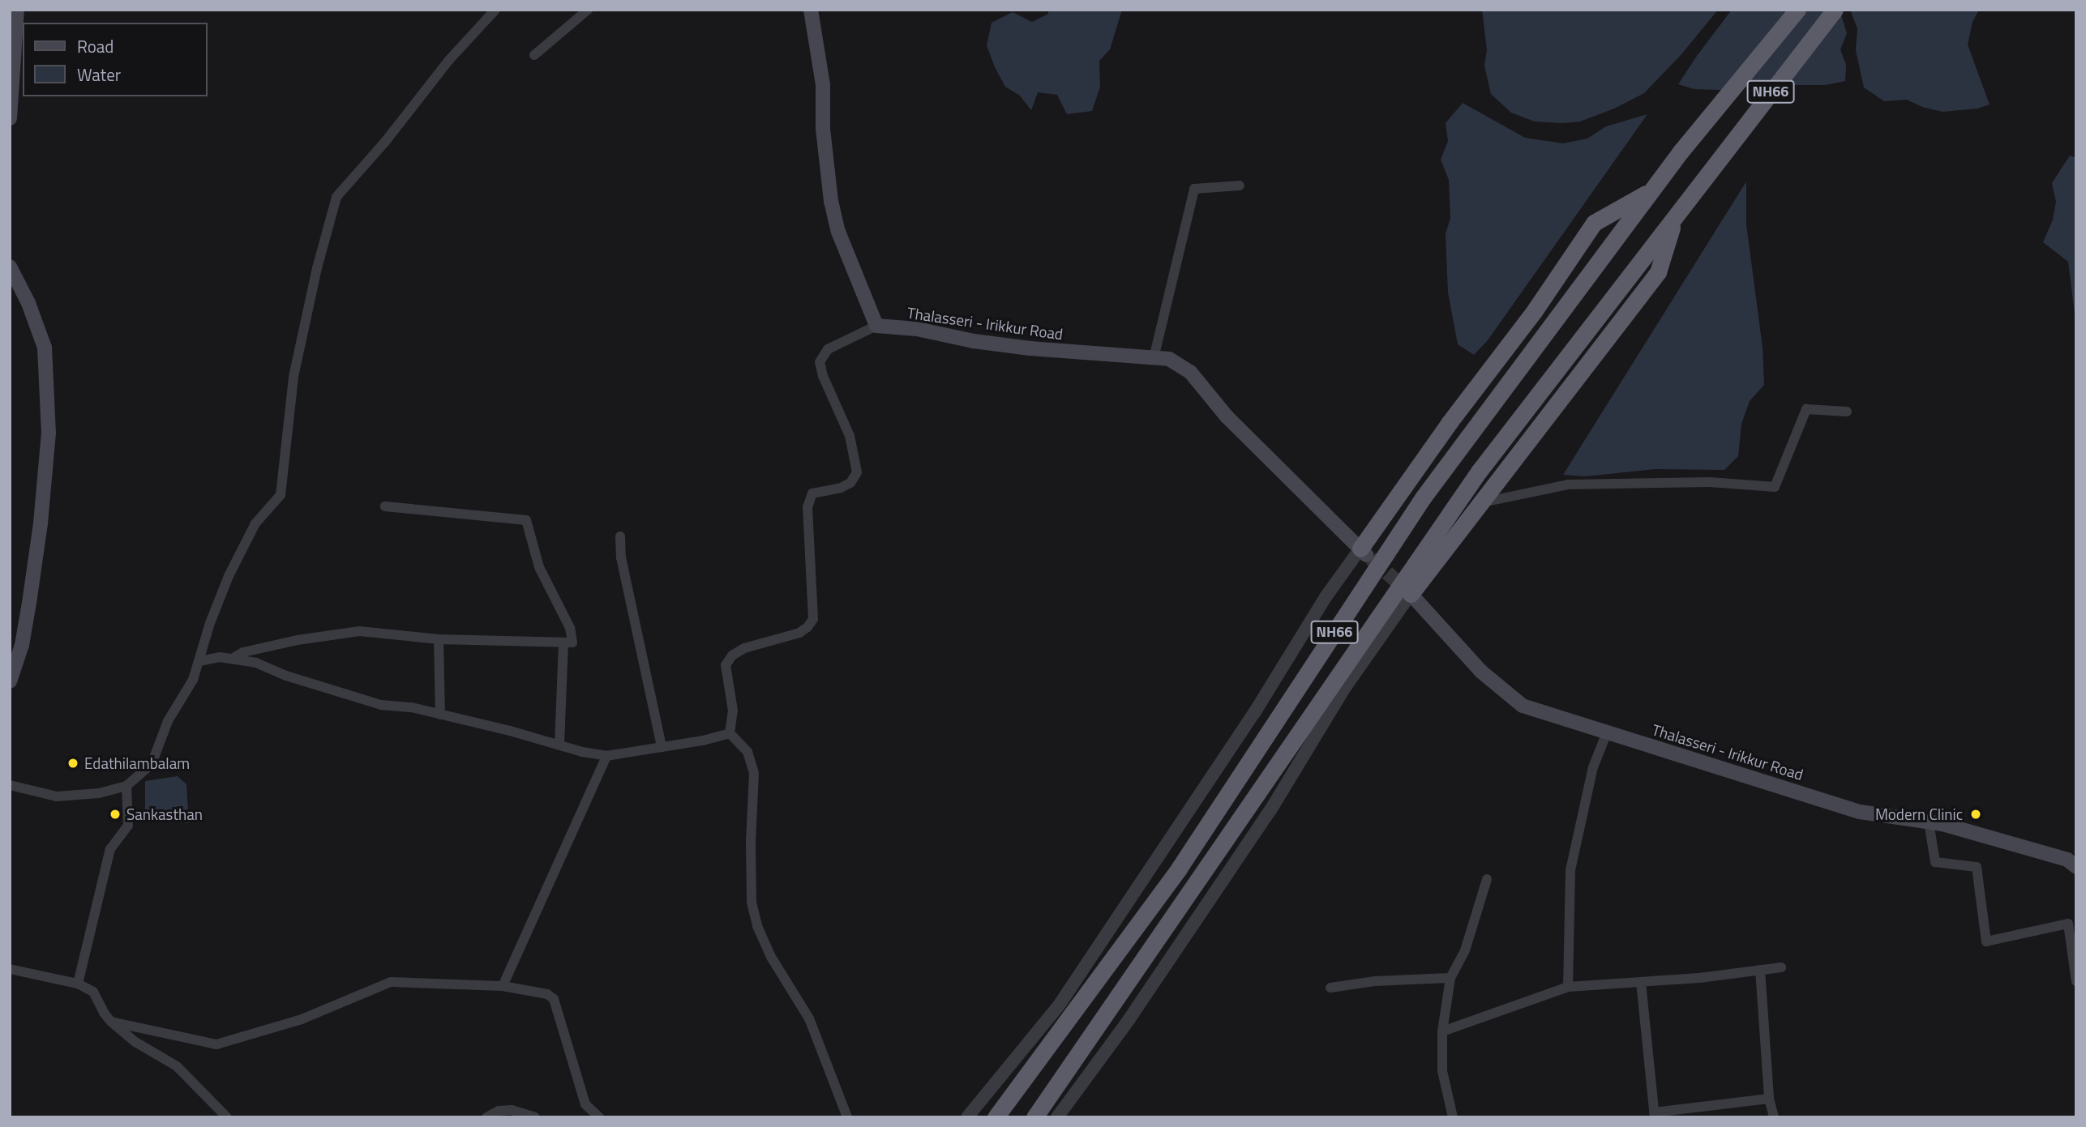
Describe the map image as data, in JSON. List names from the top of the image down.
{
  "streets": {
    "highway": ["NH66"],
    "main road": ["Thalasseri - Irikkur Road"]
  },
  "places": ["Edathilambalam", "Sankasthan", "Modern Clinic"],
  "legend": ["Road", "Water"]
}
